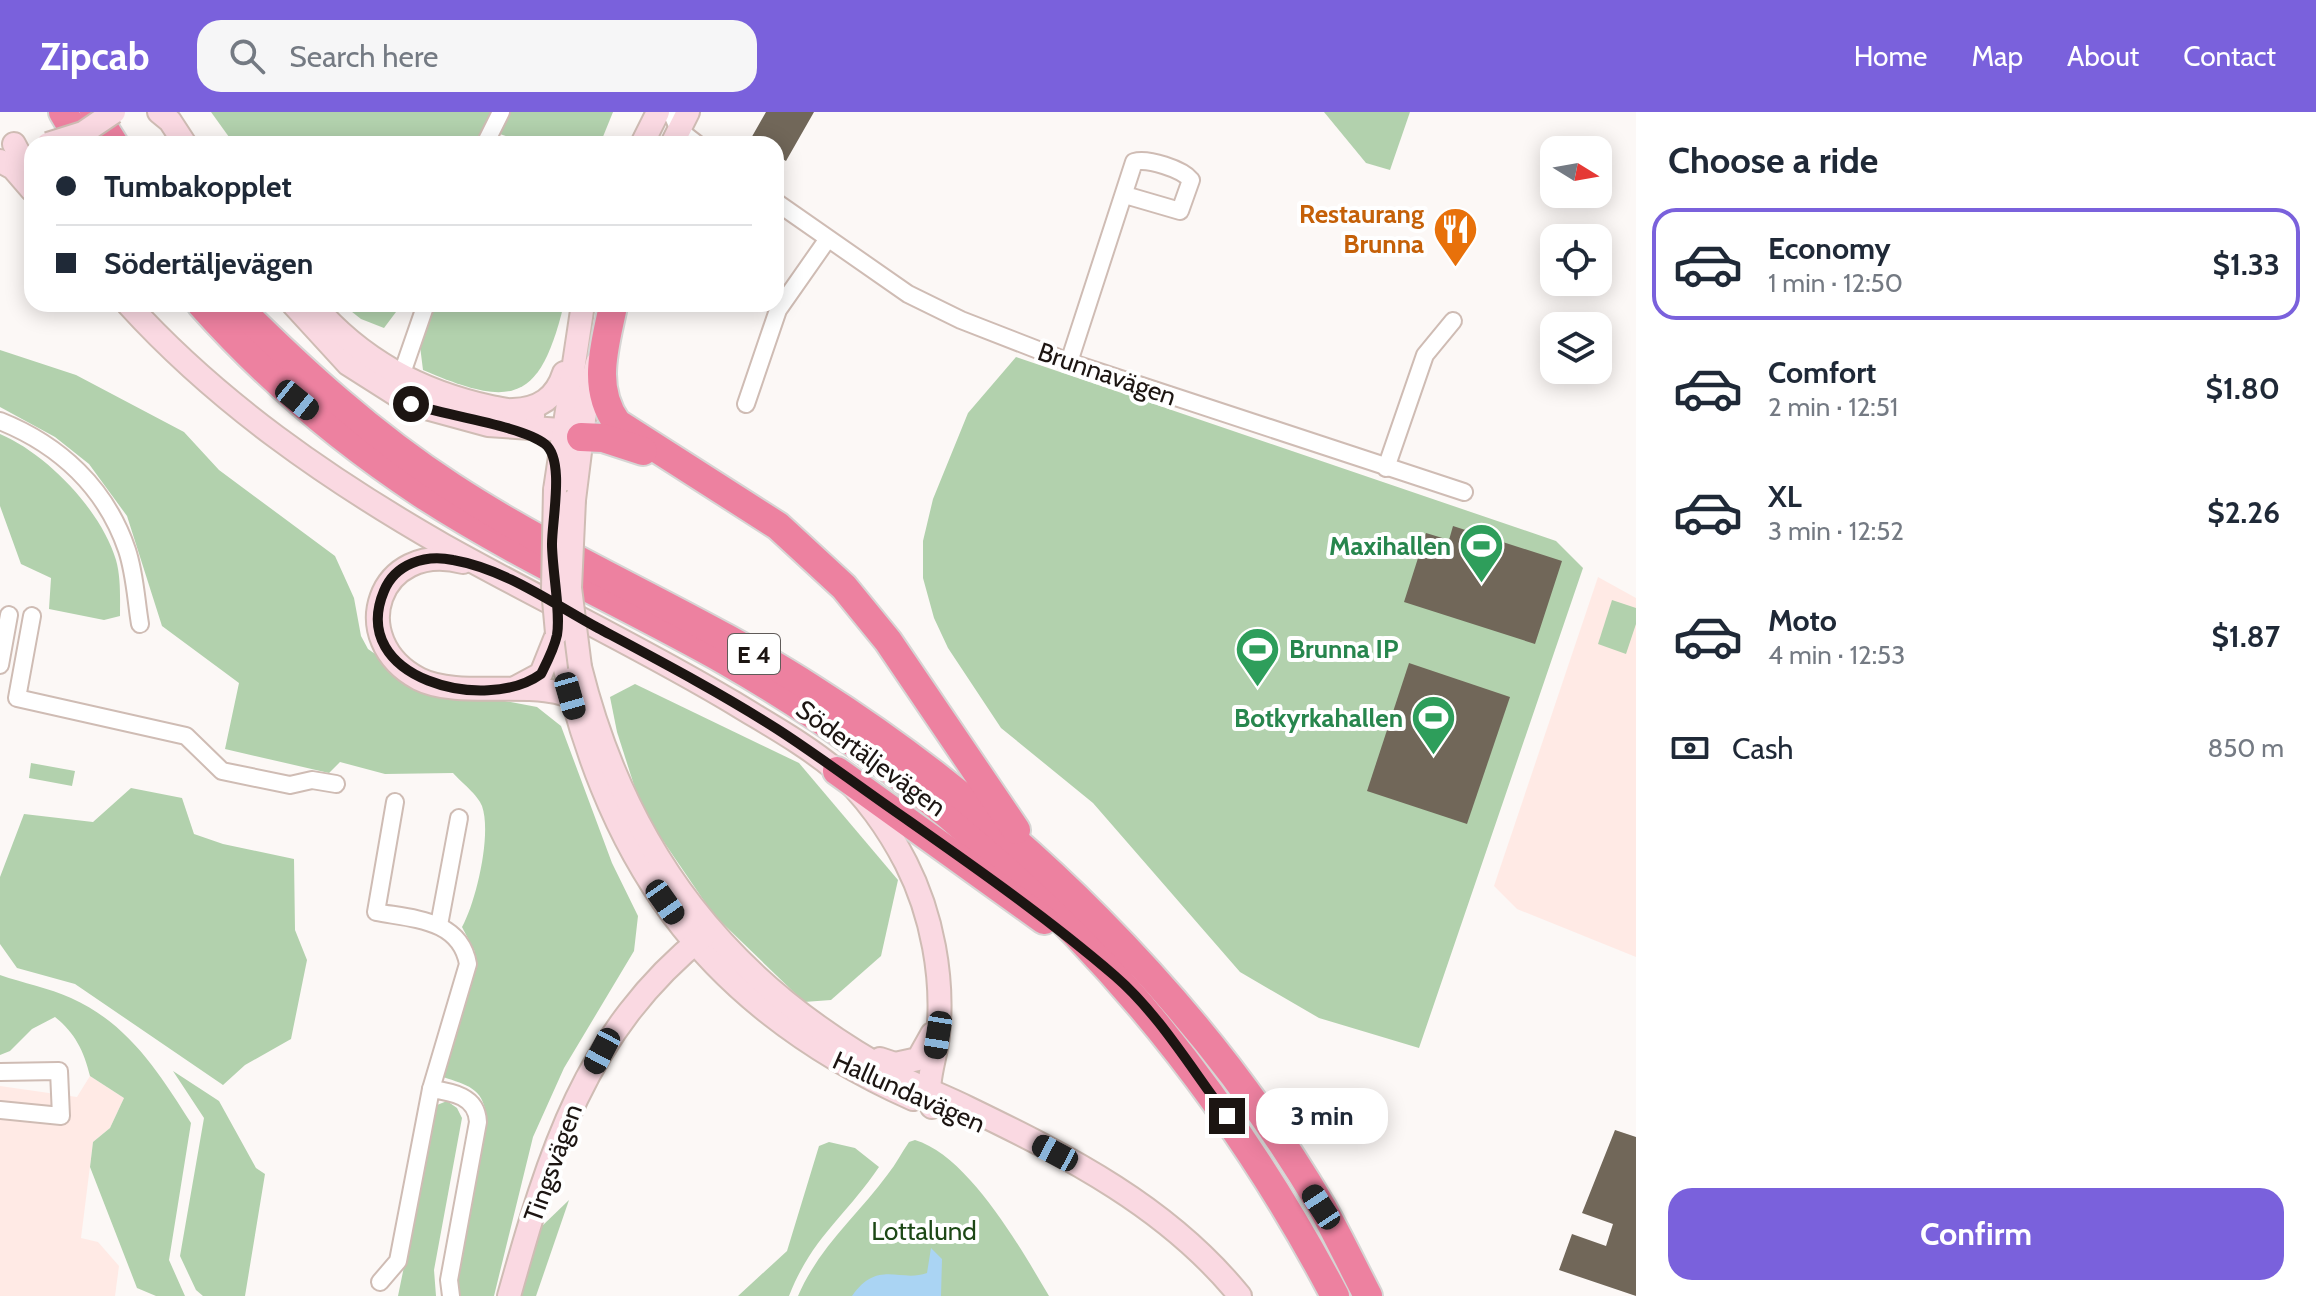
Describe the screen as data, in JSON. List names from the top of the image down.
{
  "streets": {
    "highway": ["E 4", "Södertäljevägen"],
    "main road": ["Hallundavägen", "Tingsvägen"],
    "street": ["Brunnavägen"]
  },
  "crossings": [
    ["Hallundavägen", "Tingsvägen"]
  ],
  "parks": ["Lottalund"],
  "places": {
    "restaurant": ["Restaurang Brunna"],
    "sports": ["Maxihallen", "Brunna IP", "Botkyrkahallen"]
  },
  "north": "right",
  "page": {
    "header": "Zipcab",
    "search": "Search here",
    "nav": [
      "Home",
      "Map",
      "About",
      "Contact"
    ],
    "heading": "Choose a ride",
    "banner": ["Tumbakopplet", "Södertäljevägen"],
    "list": [
      {
        "name": "Economy",
        "note": "1 min · 12:50",
        "value": "$1.33"
      },
      {
        "name": "Comfort",
        "note": "2 min · 12:51",
        "value": "$1.80"
      },
      {
        "name": "XL",
        "note": "3 min · 12:52",
        "value": "$2.26"
      },
      {
        "name": "Moto",
        "note": "4 min · 12:53",
        "value": "$1.87"
      }
    ],
    "pay": ["Cash", "850 m"],
    "bubble": "3 min",
    "buttons": "Confirm"
  }
}
